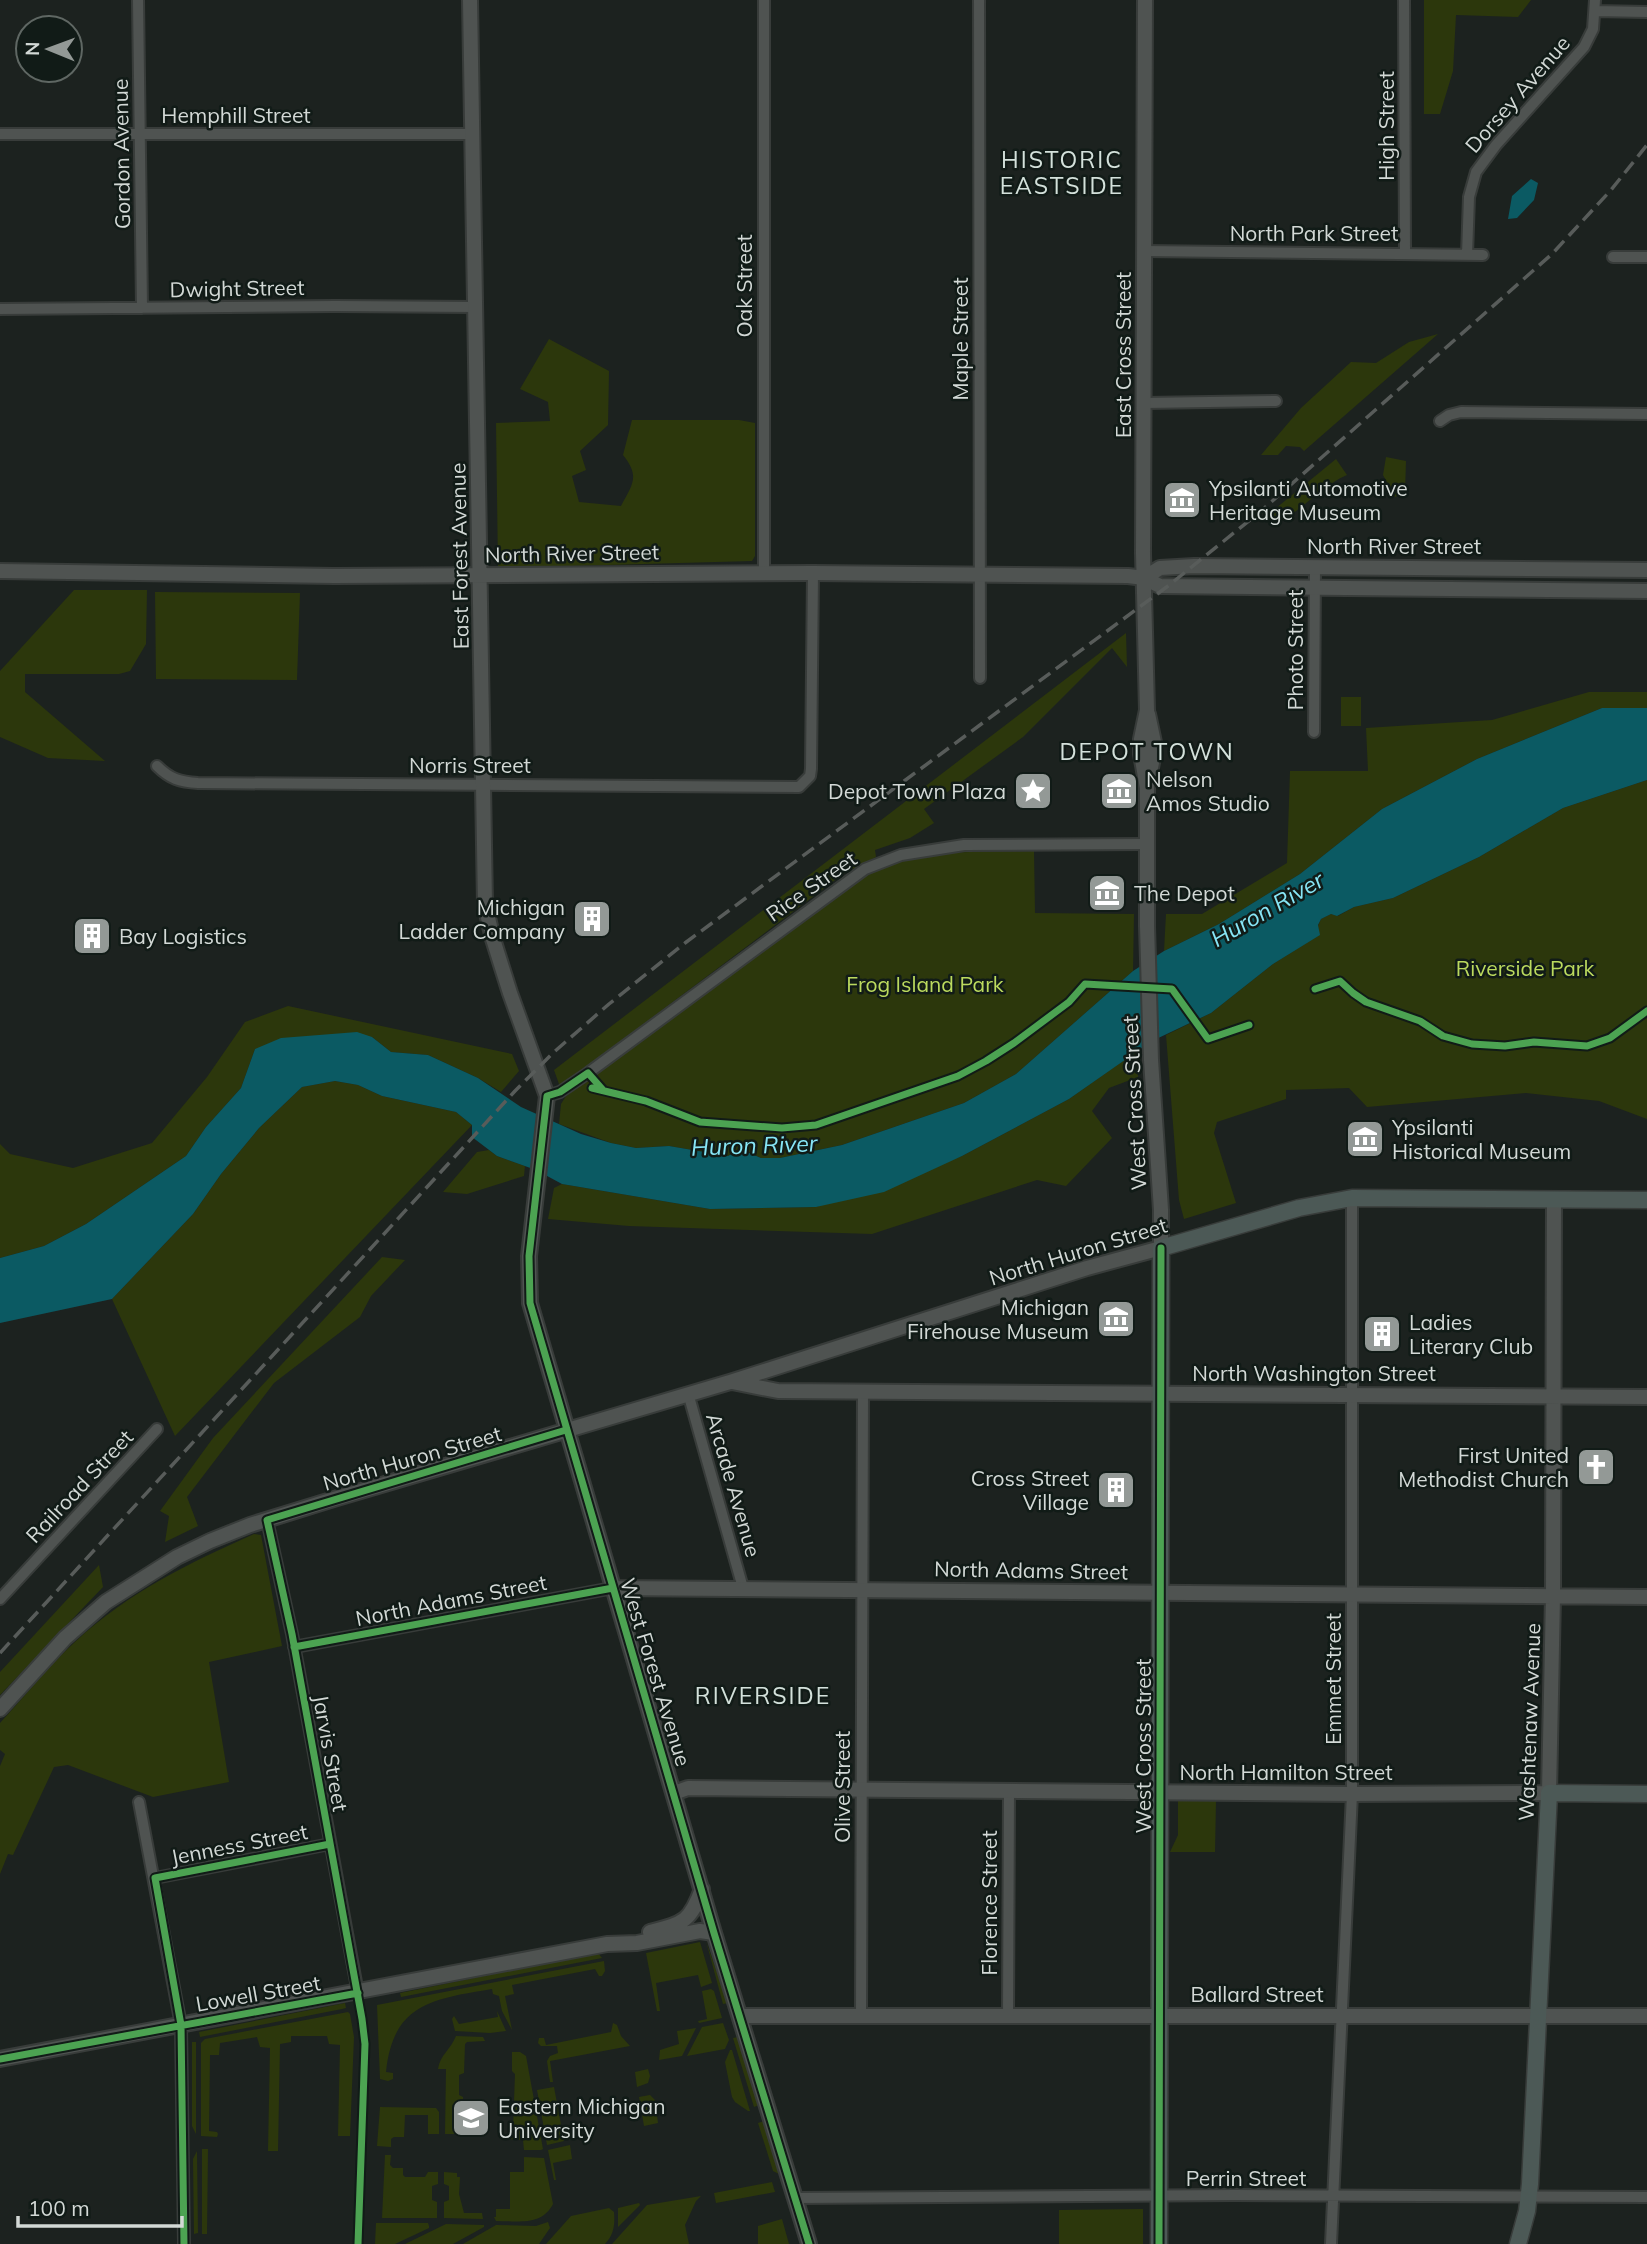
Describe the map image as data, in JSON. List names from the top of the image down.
{
  "streets": {
    "main road": [
      "West Cross Street",
      "North Huron Street",
      "Washtenaw Avenue",
      "North Hamilton Street"
    ],
    "street": [
      "Dorsey Avenue",
      "Hemphill Street",
      "High Street",
      "Gordon Avenue",
      "North Park Street",
      "Oak Street",
      "Dwight Street",
      "Maple Street",
      "East Cross Street",
      "North River Street",
      "East Forest Avenue",
      "Photo Street",
      "Norris Street",
      "Rice Street",
      "North Washington Street",
      "Arcade Avenue",
      "Railroad Street",
      "North Adams Street",
      "West Forest Avenue",
      "Emmet Street",
      "Jarvis Street",
      "Olive Street",
      "Jenness Street",
      "Florence Street",
      "Lowell Street",
      "Ballard Street",
      "Perrin Street"
    ]
  },
  "crossings": [
    ["Dorsey Avenue", "North Park Street"],
    ["Hemphill Street", "Gordon Avenue"],
    ["Hemphill Street", "East Forest Avenue"],
    ["High Street", "North Park Street"],
    ["Gordon Avenue", "Dwight Street"],
    ["North Park Street", "East Cross Street"],
    ["Oak Street", "North River Street"],
    ["Dwight Street", "East Forest Avenue"],
    ["Maple Street", "North River Street"],
    ["East Cross Street", "North River Street"],
    ["East Cross Street", "Rice Street"],
    ["East Cross Street", "West Cross Street"],
    ["North River Street", "East Forest Avenue"],
    ["North River Street", "Photo Street"],
    ["North River Street", "Norris Street"],
    ["East Forest Avenue", "Norris Street"],
    ["East Forest Avenue", "Rice Street"],
    ["East Forest Avenue", "West Forest Avenue"],
    ["Rice Street", "West Forest Avenue"],
    ["West Cross Street", "North Huron Street"],
    ["West Cross Street", "North Washington Street"],
    ["West Cross Street", "North Adams Street"],
    ["West Cross Street", "North Hamilton Street"],
    ["West Cross Street", "Ballard Street"],
    ["West Cross Street", "Perrin Street"],
    ["North Huron Street", "North Washington Street"],
    ["North Huron Street", "Arcade Avenue"],
    ["North Huron Street", "West Forest Avenue"],
    ["North Huron Street", "Emmet Street"],
    ["North Huron Street", "Washtenaw Avenue"],
    ["North Huron Street", "Jarvis Street"],
    ["North Washington Street", "Emmet Street"],
    ["North Washington Street", "Washtenaw Avenue"],
    ["North Washington Street", "Olive Street"],
    ["Arcade Avenue", "North Adams Street"],
    ["North Adams Street", "West Forest Avenue"],
    ["North Adams Street", "Emmet Street"],
    ["North Adams Street", "Washtenaw Avenue"],
    ["North Adams Street", "Jarvis Street"],
    ["North Adams Street", "Olive Street"],
    ["West Forest Avenue", "North Hamilton Street"],
    ["West Forest Avenue", "Lowell Street"],
    ["West Forest Avenue", "Ballard Street"],
    ["West Forest Avenue", "Perrin Street"],
    ["Emmet Street", "North Hamilton Street"],
    ["Emmet Street", "Ballard Street"],
    ["Emmet Street", "Perrin Street"],
    ["Washtenaw Avenue", "North Hamilton Street"],
    ["Washtenaw Avenue", "Ballard Street"],
    ["Washtenaw Avenue", "Perrin Street"],
    ["Jarvis Street", "Jenness Street"],
    ["Jarvis Street", "Lowell Street"],
    ["North Hamilton Street", "Olive Street"],
    ["North Hamilton Street", "Florence Street"],
    ["Olive Street", "Ballard Street"],
    ["Florence Street", "Ballard Street"]
  ],
  "districts": ["HISTORIC EASTSIDE", "DEPOT TOWN", "RIVERSIDE"],
  "water": ["Huron River"],
  "parks": ["Riverside Park", "Frog Island Park"],
  "places": {
    "museum": [
      "Ypsilanti Automotive Heritage Museum",
      "Nelson Amos Studio",
      "The Depot",
      "Ypsilanti Historical Museum",
      "Michigan Firehouse Museum"
    ],
    "place": ["Depot Town Plaza"],
    "building": [
      "Michigan Ladder Company",
      "Bay Logistics",
      "Ladies Literary Club",
      "Cross Street Village"
    ],
    "church": ["First United Methodist Church"],
    "school or university": ["Eastern Michigan University"]
  },
  "scale_bar": "100 m",
  "north": "left"
}
